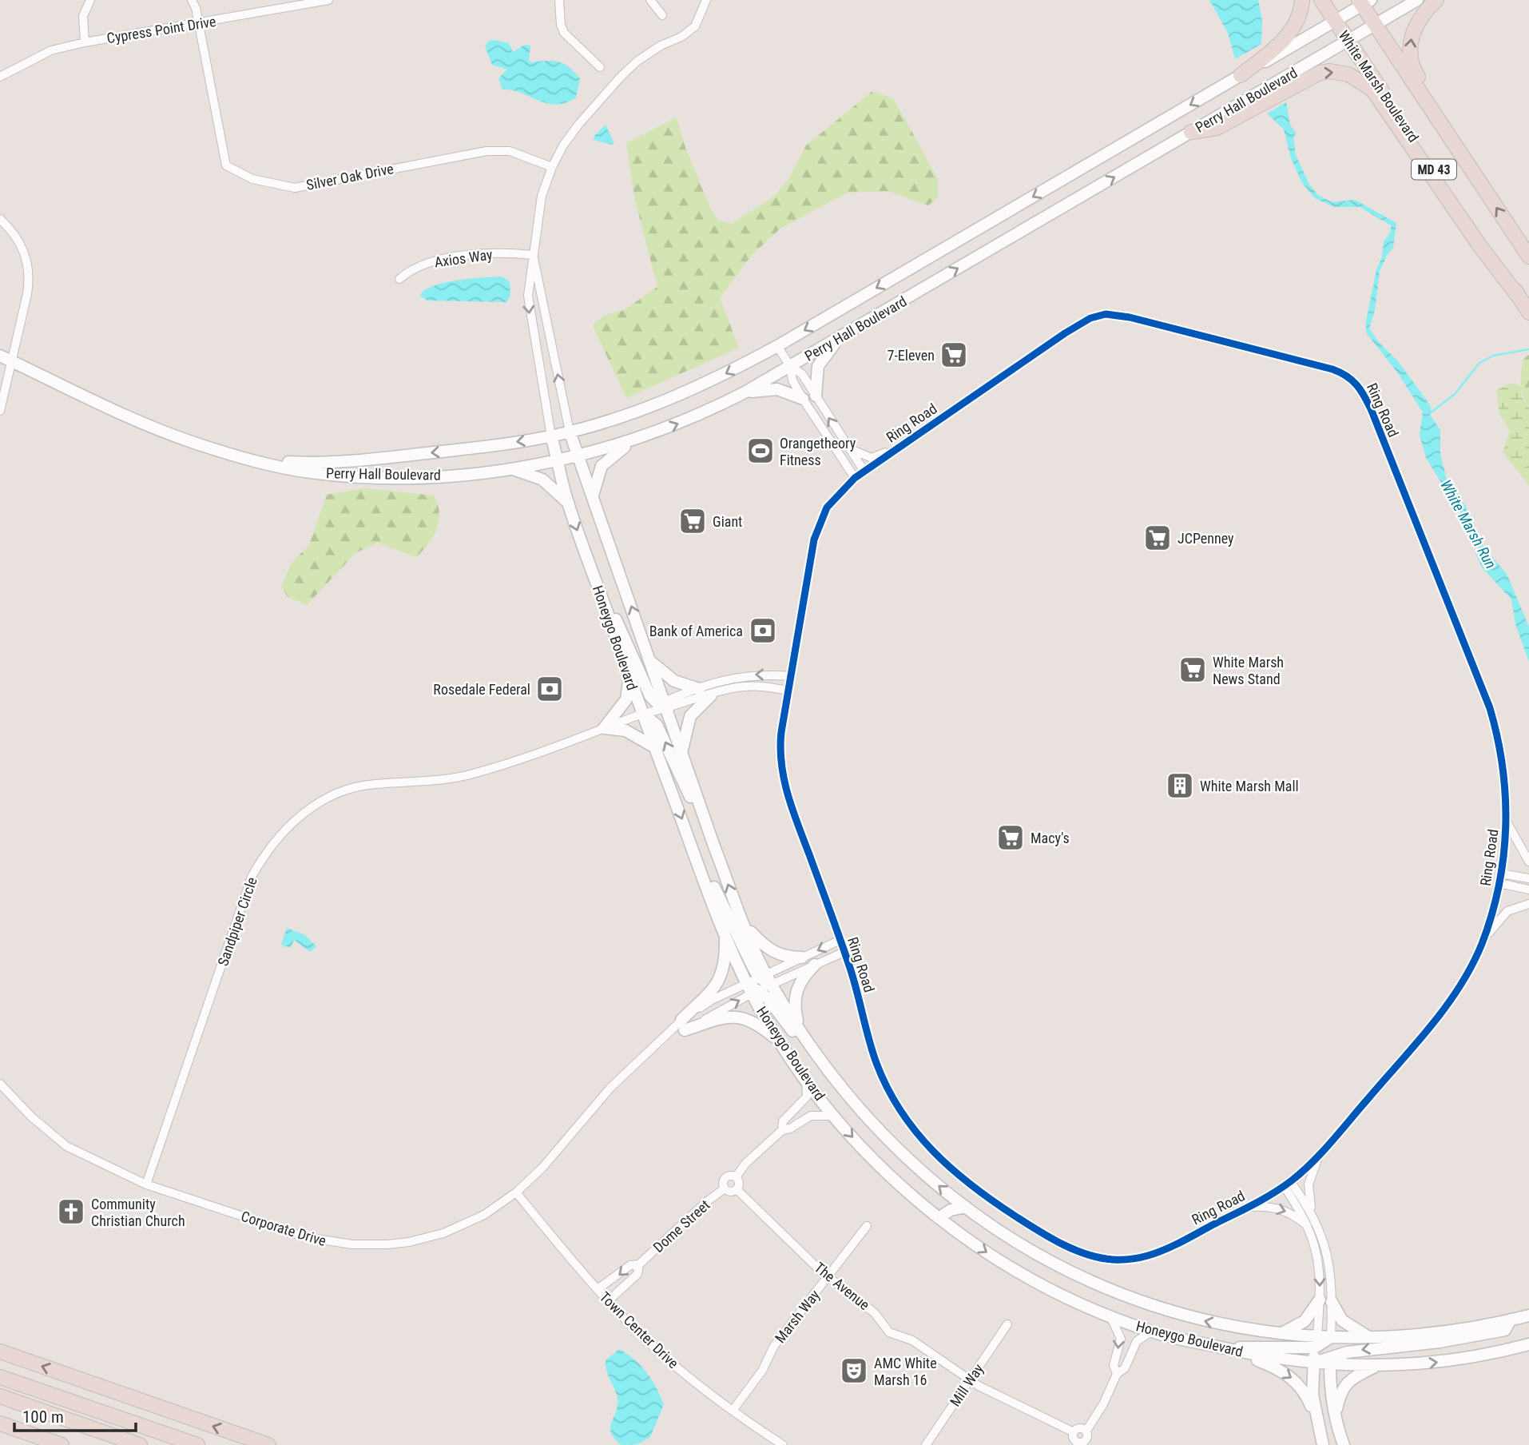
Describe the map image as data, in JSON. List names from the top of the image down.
{
  "streets": {
    "highway": ["White Marsh Boulevard", "MD 43"],
    "main road": ["Perry Hall Boulevard", "Honeygo Boulevard"],
    "street": [
      "Cypress Point Drive",
      "Silver Oak Drive",
      "Axios Way",
      "Ring Road",
      "Sandpiper Circle",
      "Dome Street",
      "Corporate Drive",
      "The Avenue",
      "Marsh Way",
      "Town Center Drive",
      "Mill Way"
    ]
  },
  "crossings": [
    ["Cypress Point Drive", "Silver Oak Drive"],
    ["White Marsh Boulevard", "Perry Hall Boulevard"],
    ["Perry Hall Boulevard", "MD 43"],
    ["Perry Hall Boulevard", "Honeygo Boulevard"],
    ["Silver Oak Drive", "Honeygo Boulevard"],
    ["Axios Way", "Honeygo Boulevard"],
    ["Honeygo Boulevard", "Sandpiper Circle"],
    ["Honeygo Boulevard", "Corporate Drive"],
    ["Sandpiper Circle", "Corporate Drive"],
    ["Dome Street", "The Avenue"],
    ["Dome Street", "Town Center Drive"],
    ["Corporate Drive", "Town Center Drive"],
    ["The Avenue", "Marsh Way"],
    ["The Avenue", "Mill Way"],
    ["Marsh Way", "Town Center Drive"]
  ],
  "water": ["White Marsh Run"],
  "places": {
    "supermarket": [
      "7-Eleven",
      "Giant",
      "JCPenney",
      "White Marsh News Stand",
      "Macy's"
    ],
    "sports": ["Orangetheory Fitness"],
    "bank": ["Bank of America", "Rosedale Federal"],
    "building": ["White Marsh Mall"],
    "church": ["Community Christian Church"],
    "theatre": ["AMC White Marsh 16"]
  },
  "scale_bar": "100 m"
}
